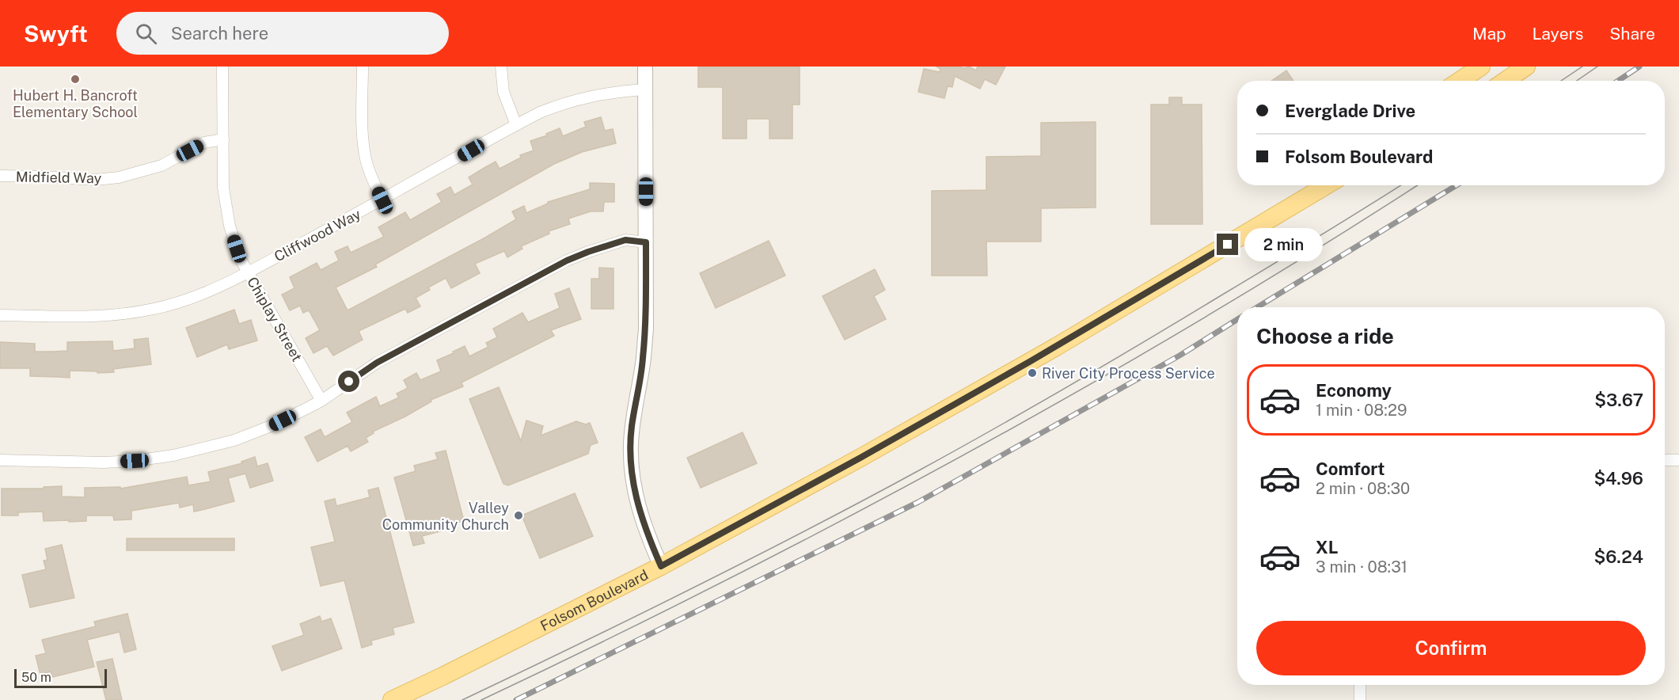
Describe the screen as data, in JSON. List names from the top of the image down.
{
  "streets": {
    "main road": ["Folsom Boulevard"],
    "street": ["Midfield Way", "Cliffwood Way", "Chiplay Street"]
  },
  "crossings": [
    ["Midfield Way", "Chiplay Street"],
    ["Cliffwood Way", "Chiplay Street"]
  ],
  "places": ["Hubert H. Bancroft Elementary School", "River City Process Service", "Valley Community Church"],
  "scale_bar": "50 m",
  "page": {
    "header": "Swyft",
    "search": "Search here",
    "nav": ["Map", "Layers", "Share"],
    "banner": ["Everglade Drive", "Folsom Boulevard"],
    "bubble": "2 min",
    "heading": "Choose a ride",
    "list": [
      {
        "name": "Economy",
        "note": "1 min · 08:29",
        "value": "$3.67"
      },
      {
        "name": "Comfort",
        "note": "2 min · 08:30",
        "value": "$4.96"
      },
      {
        "name": "XL",
        "note": "3 min · 08:31",
        "value": "$6.24"
      }
    ],
    "buttons": "Confirm",
    "scale": "50 m"
  }
}
